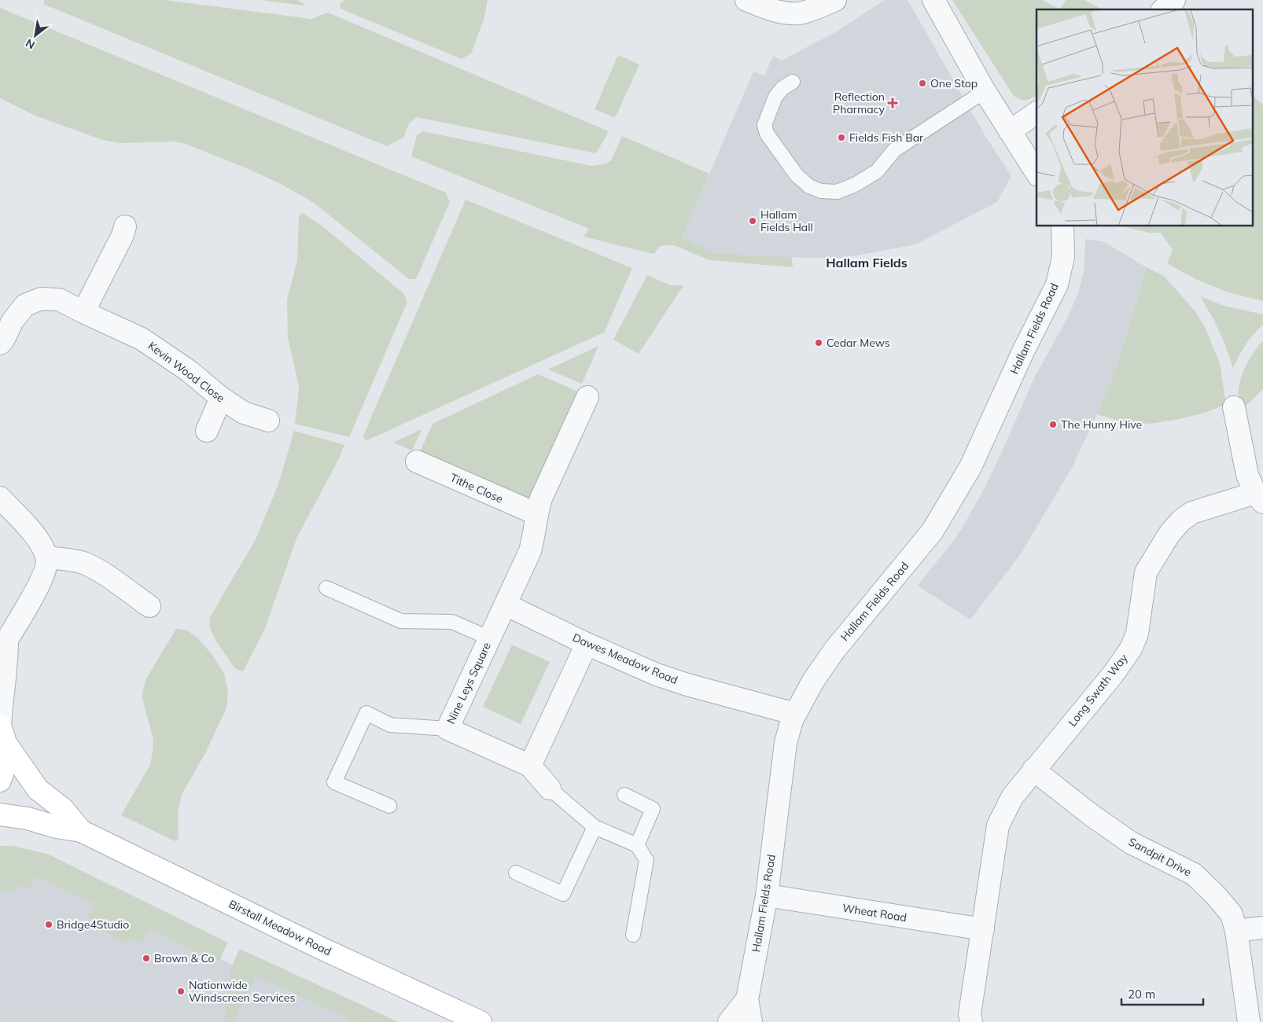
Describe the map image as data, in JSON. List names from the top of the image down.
{
  "streets": {
    "street": [
      "Hallam Fields Road",
      "Kevin Wood Close",
      "Tithe Close",
      "Dawes Meadow Road",
      "Nine Leys Square",
      "Long Swath Way",
      "Sandpit Drive",
      "Wheat Road",
      "Birstall Meadow Road"
    ]
  },
  "crossings": [
    ["Hallam Fields Road", "Dawes Meadow Road"],
    ["Hallam Fields Road", "Wheat Road"],
    ["Dawes Meadow Road", "Nine Leys Square"],
    ["Long Swath Way", "Sandpit Drive"],
    ["Long Swath Way", "Wheat Road"]
  ],
  "districts": ["Hallam Fields"],
  "places": {
    "other": [
      "One Stop",
      "Fields Fish Bar",
      "Hallam Fields Hall",
      "Cedar Mews",
      "The Hunny Hive",
      "Bridge4Studio",
      "Brown & Co",
      "Nationwide Windscreen Services"
    ],
    "health": ["Reflection Pharmacy"]
  },
  "scale_bar": "20 m",
  "north": "bottom left"
}
